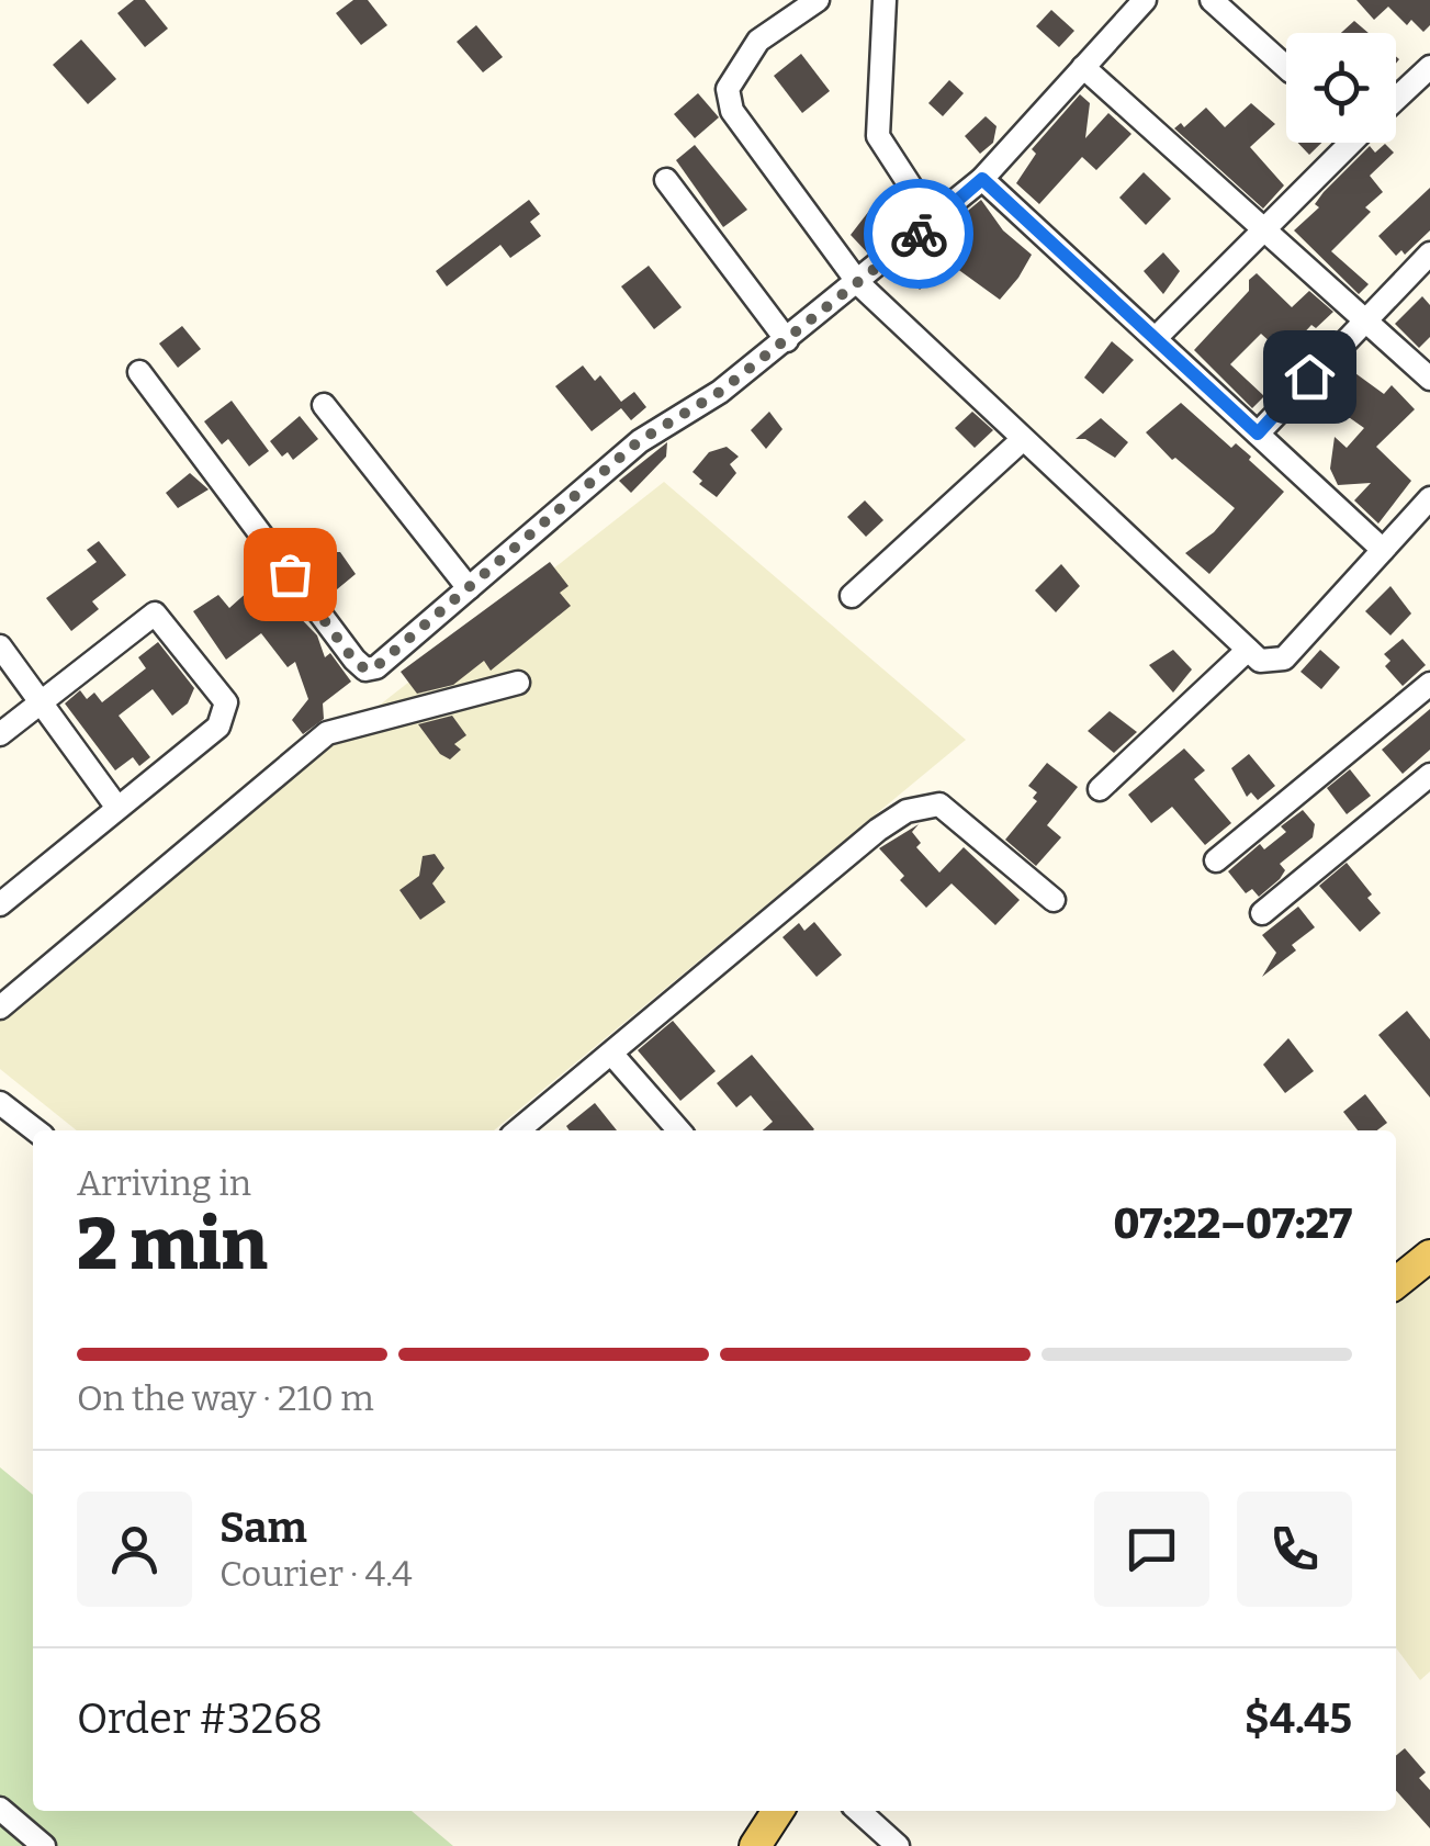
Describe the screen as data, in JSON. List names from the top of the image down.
{
  "page": {
    "heading": ["2 min", "Arriving in", "07:22–07:27"],
    "panel": [
      "Sam",
      "Courier · 4.4",
      "Order #3268",
      "$4.45"
    ],
    "bar": "On the way · 210 m"
  }
}
